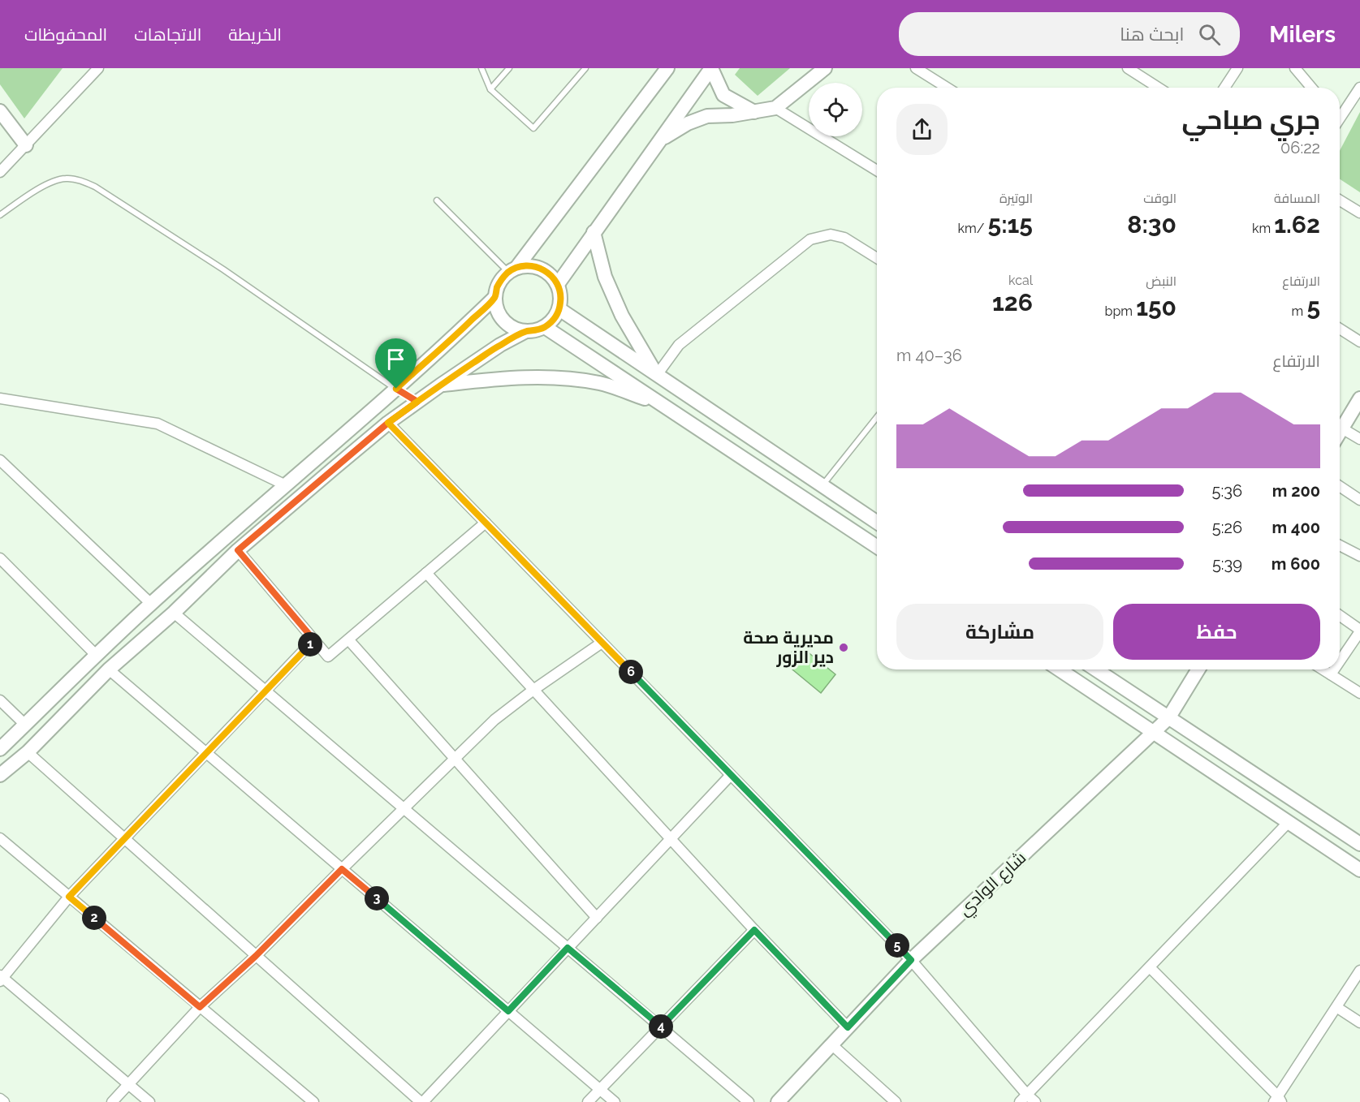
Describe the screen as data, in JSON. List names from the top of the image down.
{
  "streets": {
    "main road": ["شارع الوادي"]
  },
  "places": ["مديرية صحة دير الزور"],
  "page": {
    "header": "Milers",
    "search": "ابحث هنا",
    "nav": ["الخريطة", "الاتجاهات", "المحفوظات"],
    "heading": ["جري صباحي", "06:22"],
    "stats": [
      ["المسافة", "1.62 km"],
      ["الوقت", "8:30"],
      ["الوتيرة", "5:15 /km"],
      ["الارتفاع", "5 m"],
      ["النبض", "150 bpm"],
      ["kcal", "126"]
    ],
    "chart": ["الارتفاع", "36–40 m"],
    "list": [
      {
        "name": "200 m",
        "note": "5:36"
      },
      {
        "name": "400 m",
        "note": "5:26"
      },
      {
        "name": "600 m",
        "note": "5:39"
      }
    ],
    "buttons": ["حفظ", "مشاركة"],
    "pins": [
      "1",
      "6",
      "3",
      "2",
      "5",
      "4"
    ]
  }
}
